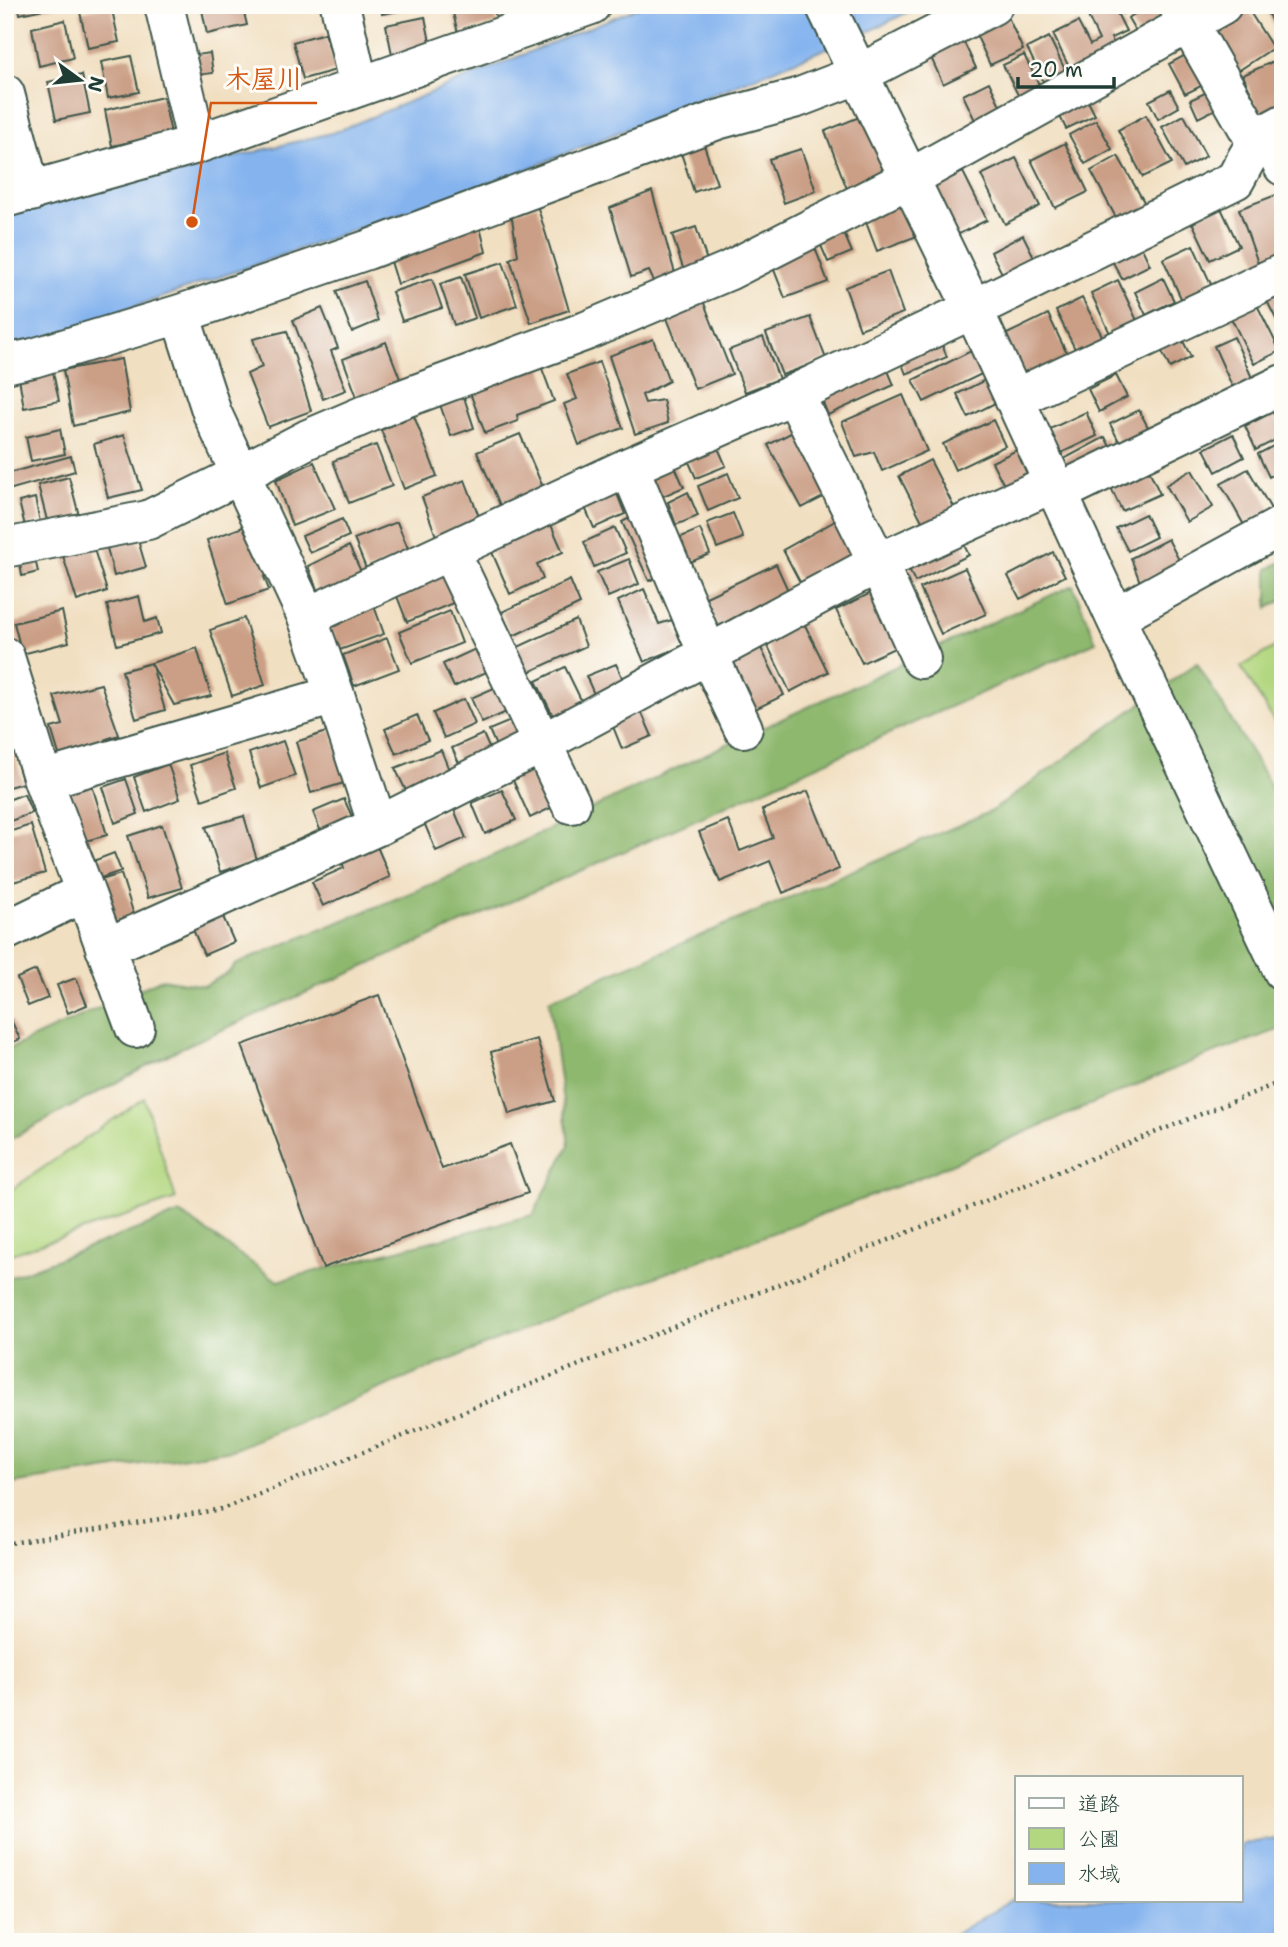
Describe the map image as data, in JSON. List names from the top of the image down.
{
  "places": ["木屋川"],
  "legend": ["道路", "公園", "水域"],
  "scale_bar": "20 m",
  "north": "right"
}
